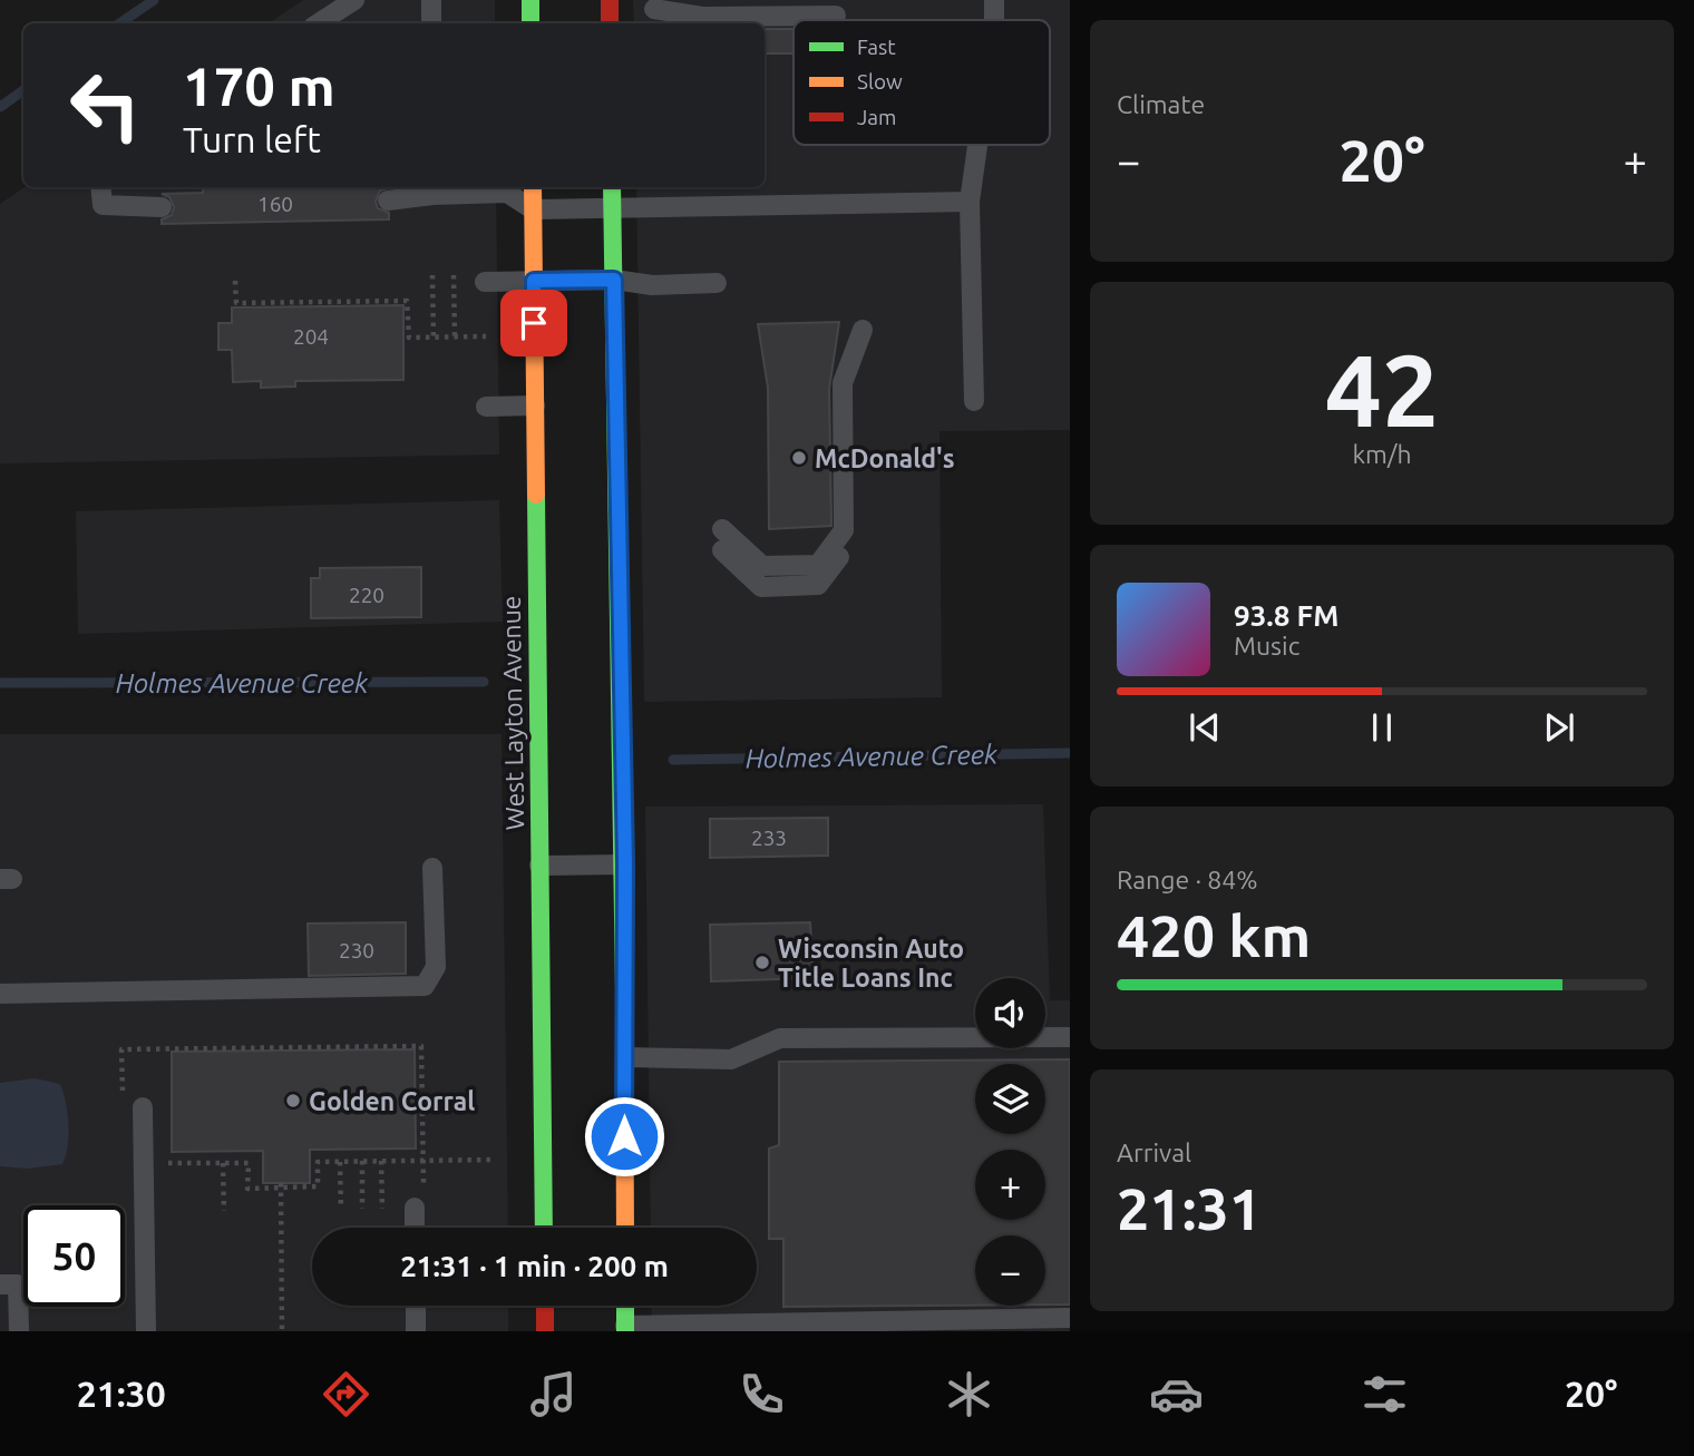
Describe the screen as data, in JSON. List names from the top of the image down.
{
  "streets": {
    "main road": ["West Layton Avenue"]
  },
  "water": ["Holmes Avenue Creek"],
  "places": ["McDonald's", "Wisconsin Auto Title Loans Inc", "Golden Corral"],
  "house_numbers": [
    "160",
    "204",
    "220",
    "233",
    "230"
  ],
  "legend": ["Fast", "Slow", "Jam"],
  "page": {
    "tile": [
      "Climate",
      ["42", "km/h"],
      ["Range · 84%", "420 km"],
      ["Arrival", "21:31"]
    ],
    "turn": ["170 m", "Turn left"],
    "heat": ["−", "20°", "+"],
    "song": ["93.8 FM", "Music"],
    "map_buttons": ["+", "−"],
    "limit": "50",
    "trip": "21:31 · 1 min · 200 m",
    "tabs": ["21:30", "20°"]
  }
}
